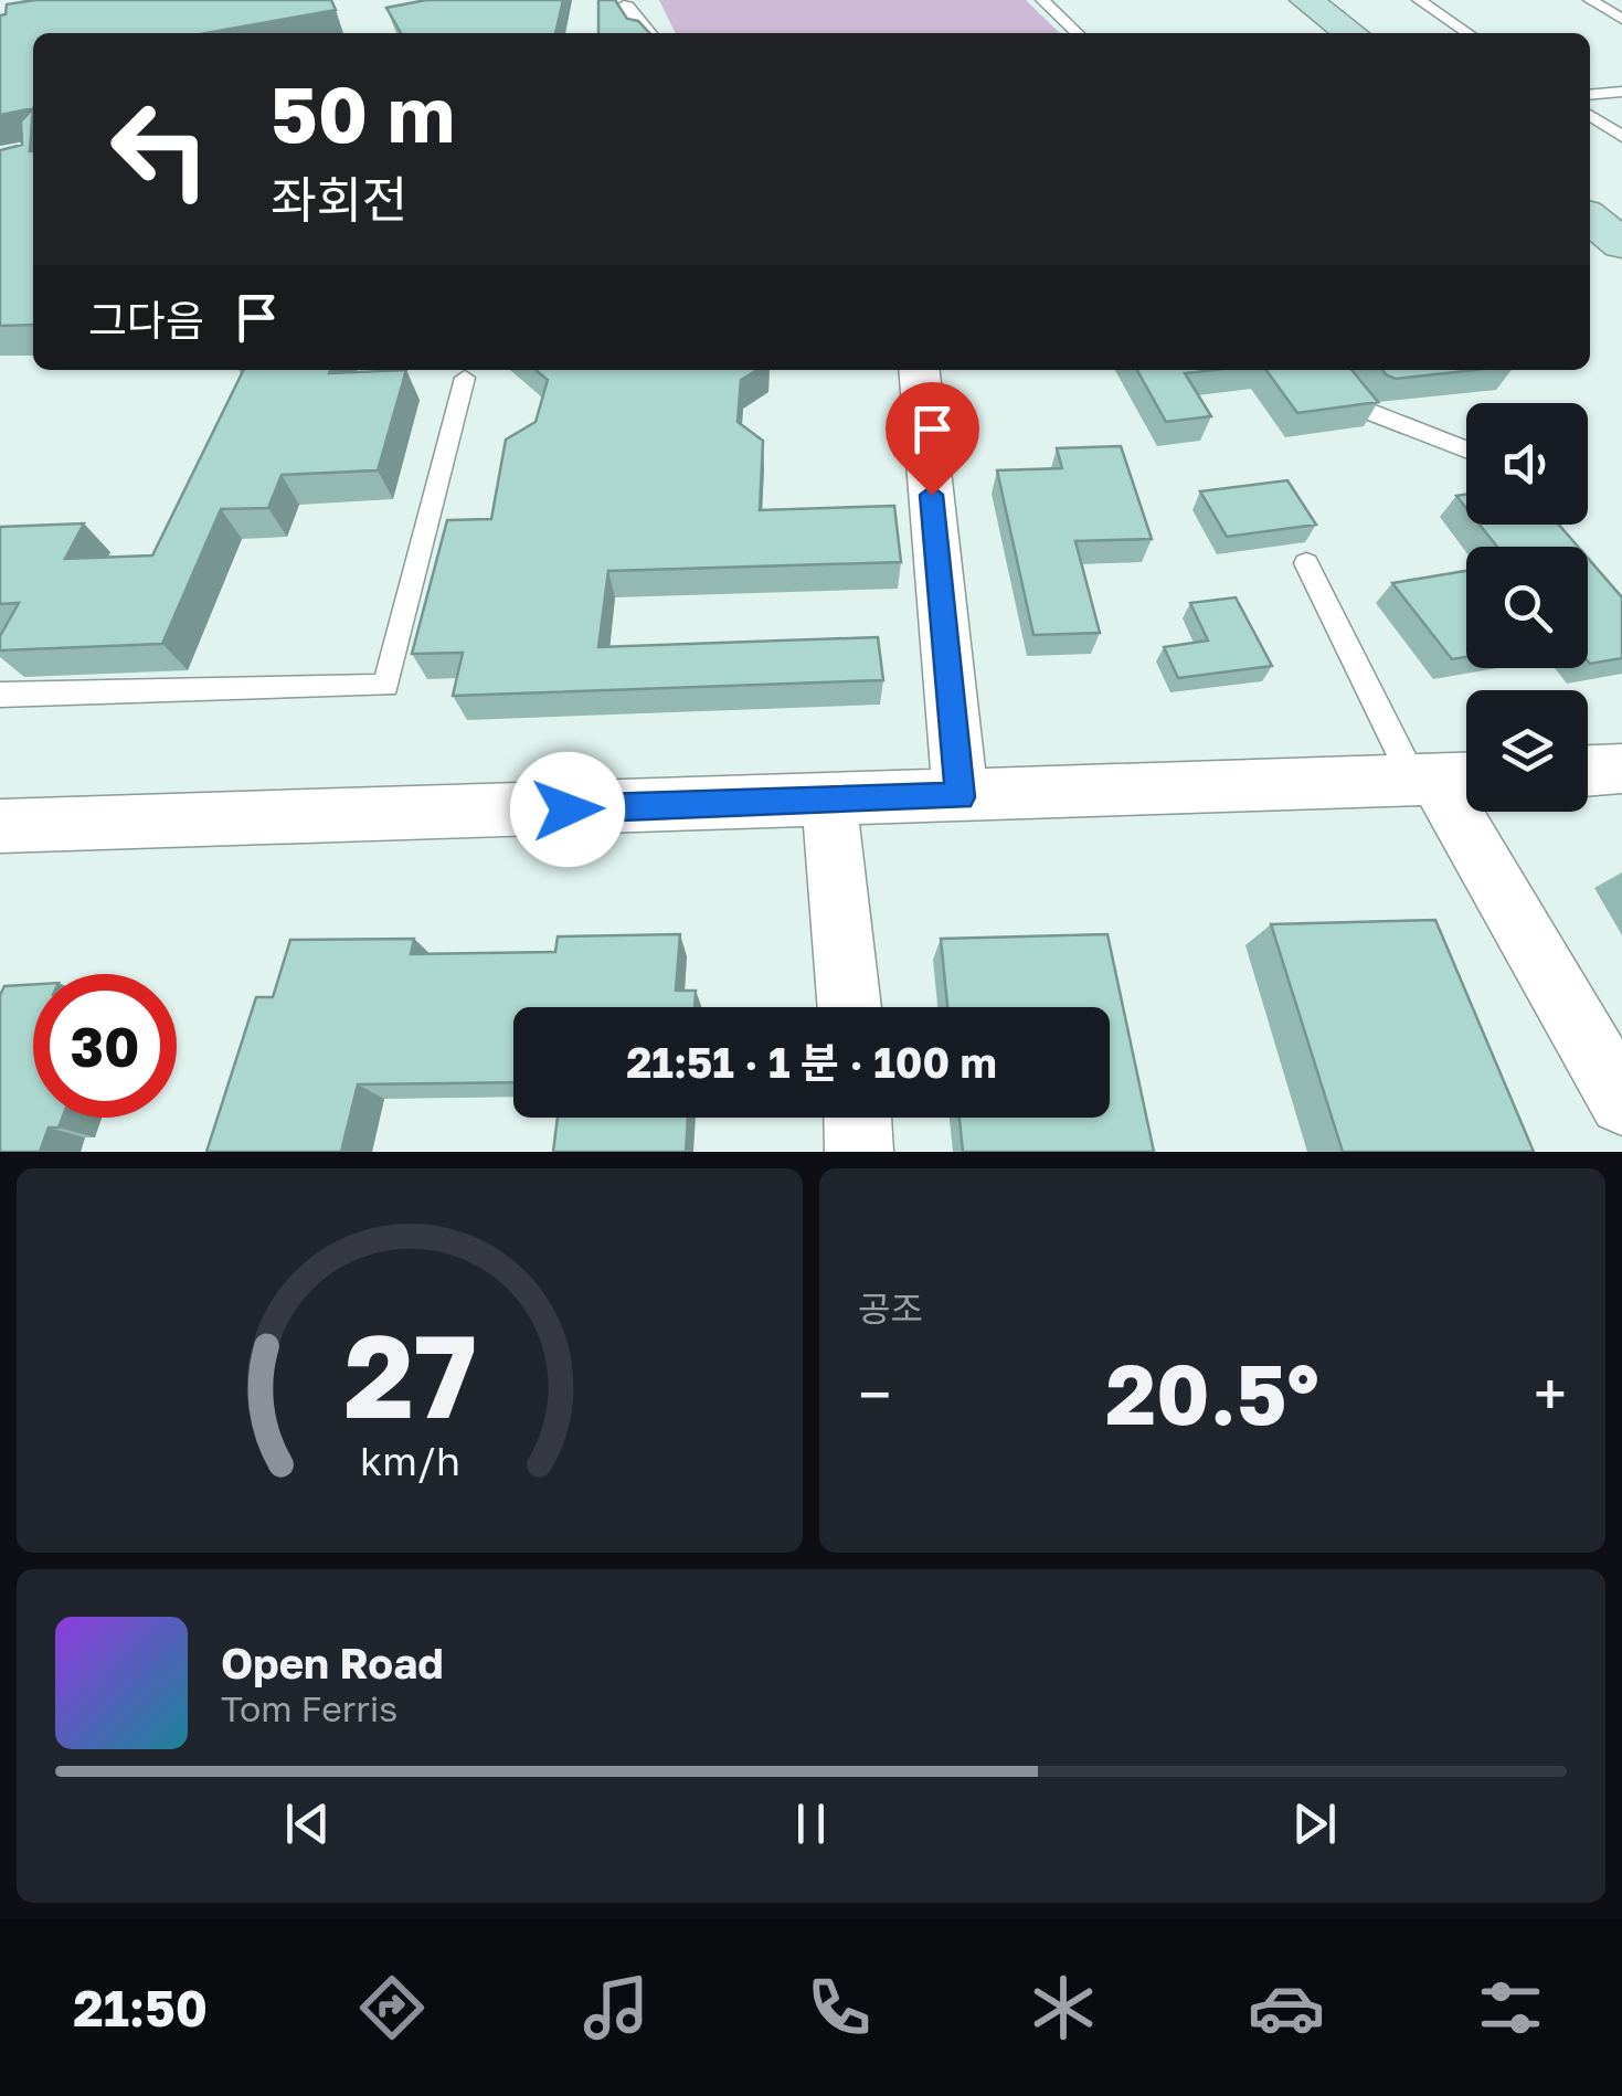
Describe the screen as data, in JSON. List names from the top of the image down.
{
  "page": {
    "turn": ["50 m", "좌회전"],
    "then": "그다음",
    "limit": "30",
    "trip": "21:51 · 1 분 · 100 m",
    "tile": "공조",
    "heat": ["−", "20.5°", "+"],
    "song": ["Open Road", "Tom Ferris"],
    "tabs": "21:50",
    "gauge": ["27", "km/h"]
  }
}
